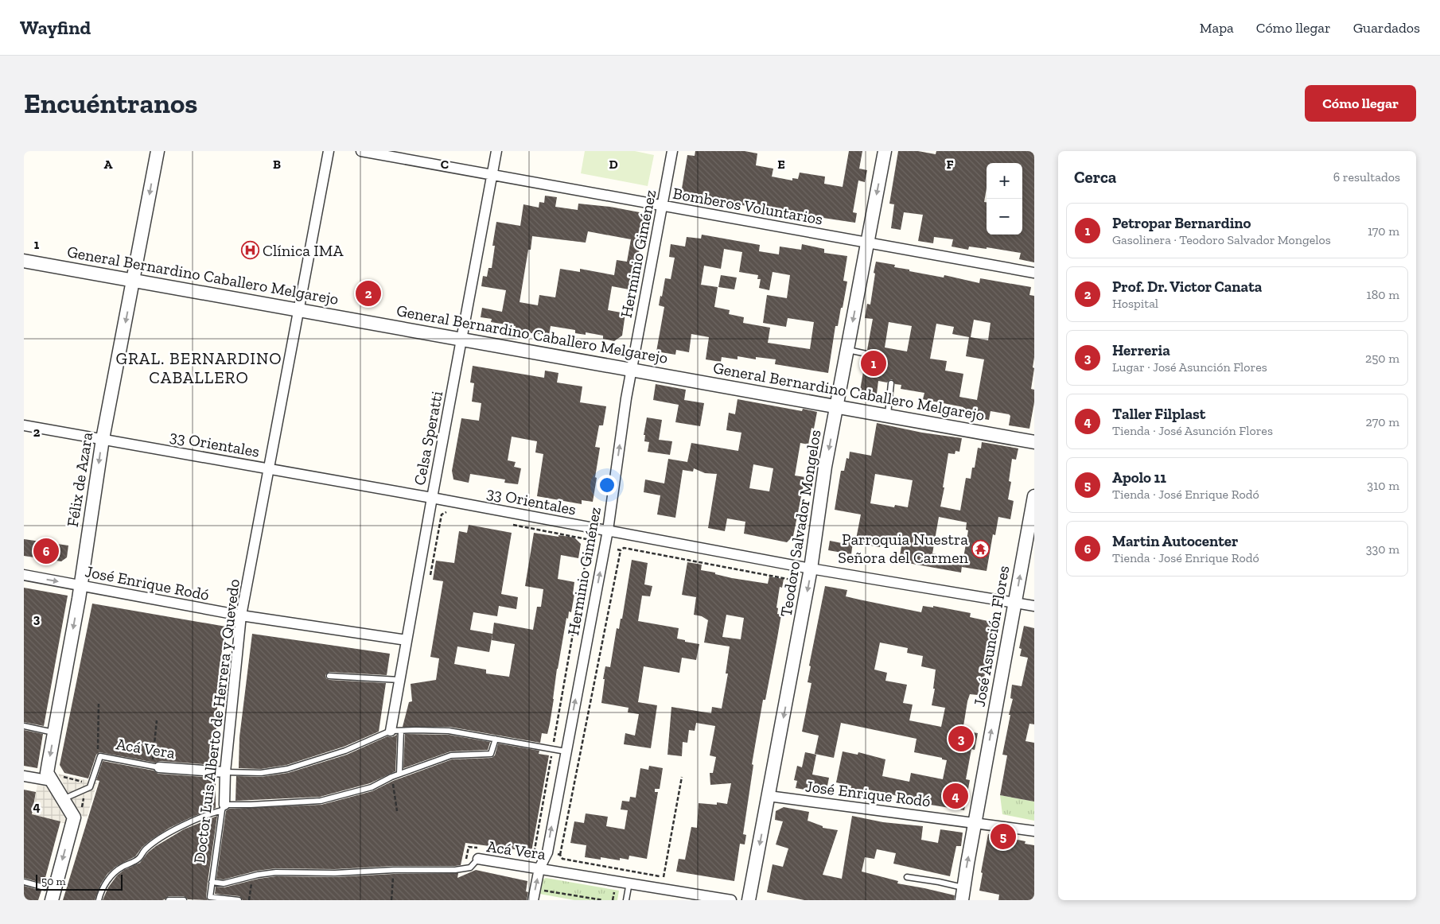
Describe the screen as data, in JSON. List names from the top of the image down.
{
  "streets": {
    "street": [
      "Bomberos Voluntarios",
      "Herminio Giménez",
      "General Bernardino Caballero Melgarejo",
      "Celsa Speratti",
      "33 Orientales",
      "Félix de Azara",
      "Teodoro Salvador Mongelos",
      "José Enrique Rodó",
      "José Asunción Flores",
      "Doctor Luis Alberto de Herrera y Quevedo",
      "Acá Vera"
    ]
  },
  "crossings": [
    ["Bomberos Voluntarios", "Herminio Giménez"],
    ["Bomberos Voluntarios", "Celsa Speratti"],
    ["Bomberos Voluntarios", "Teodoro Salvador Mongelos"],
    ["Herminio Giménez", "General Bernardino Caballero Melgarejo"],
    ["Herminio Giménez", "33 Orientales"],
    ["Herminio Giménez", "Acá Vera"],
    ["General Bernardino Caballero Melgarejo", "Celsa Speratti"],
    ["General Bernardino Caballero Melgarejo", "Félix de Azara"],
    ["General Bernardino Caballero Melgarejo", "Teodoro Salvador Mongelos"],
    ["General Bernardino Caballero Melgarejo", "Doctor Luis Alberto de Herrera y Quevedo"],
    ["Celsa Speratti", "33 Orientales"],
    ["Celsa Speratti", "José Enrique Rodó"],
    ["33 Orientales", "Félix de Azara"],
    ["33 Orientales", "Teodoro Salvador Mongelos"],
    ["33 Orientales", "José Asunción Flores"],
    ["33 Orientales", "Doctor Luis Alberto de Herrera y Quevedo"],
    ["Félix de Azara", "José Enrique Rodó"],
    ["Teodoro Salvador Mongelos", "José Enrique Rodó"],
    ["José Enrique Rodó", "José Asunción Flores"],
    ["José Enrique Rodó", "Doctor Luis Alberto de Herrera y Quevedo"],
    ["Doctor Luis Alberto de Herrera y Quevedo", "Acá Vera"]
  ],
  "one_way": ["Félix de Azara", "Teodoro Salvador Mongelos", "José Asunción Flores"],
  "districts": ["GRAL. BERNARDINO CABALLERO"],
  "places": {
    "hospital": ["Clínica IMA"],
    "temple": ["Parroquia Nuestra Señora del Carmen"]
  },
  "scale_bar": "50 m",
  "page": {
    "header": "Wayfind",
    "nav": ["Mapa", "Cómo llegar", "Guardados"],
    "buttons": "Cómo llegar",
    "title": "Encuéntranos",
    "heading": ["Cerca", "6 resultados"],
    "map_buttons": ["+", "−"],
    "list": [
      {
        "mark": "1",
        "name": "Petropar Bernardino",
        "note": "Gasolinera · Teodoro Salvador Mongelos",
        "value": "170 m"
      },
      {
        "mark": "2",
        "name": "Prof. Dr. Victor Canata",
        "note": "Hospital",
        "value": "180 m"
      },
      {
        "mark": "3",
        "name": "Herreria",
        "note": "Lugar · José Asunción Flores",
        "value": "250 m"
      },
      {
        "mark": "4",
        "name": "Taller Filplast",
        "note": "Tienda · José Asunción Flores",
        "value": "270 m"
      },
      {
        "mark": "5",
        "name": "Apolo 11",
        "note": "Tienda · José Enrique Rodó",
        "value": "310 m"
      },
      {
        "mark": "6",
        "name": "Martin Autocenter",
        "note": "Tienda · José Enrique Rodó",
        "value": "330 m"
      }
    ],
    "pins": [
      "2",
      "1",
      "6",
      "3",
      "4",
      "5"
    ],
    "scale": "50 m"
  },
  "grid": {
    "columns": [
      "A",
      "B",
      "C",
      "D",
      "E",
      "F"
    ],
    "rows": [
      "1",
      "2",
      "3",
      "4"
    ]
  }
}
